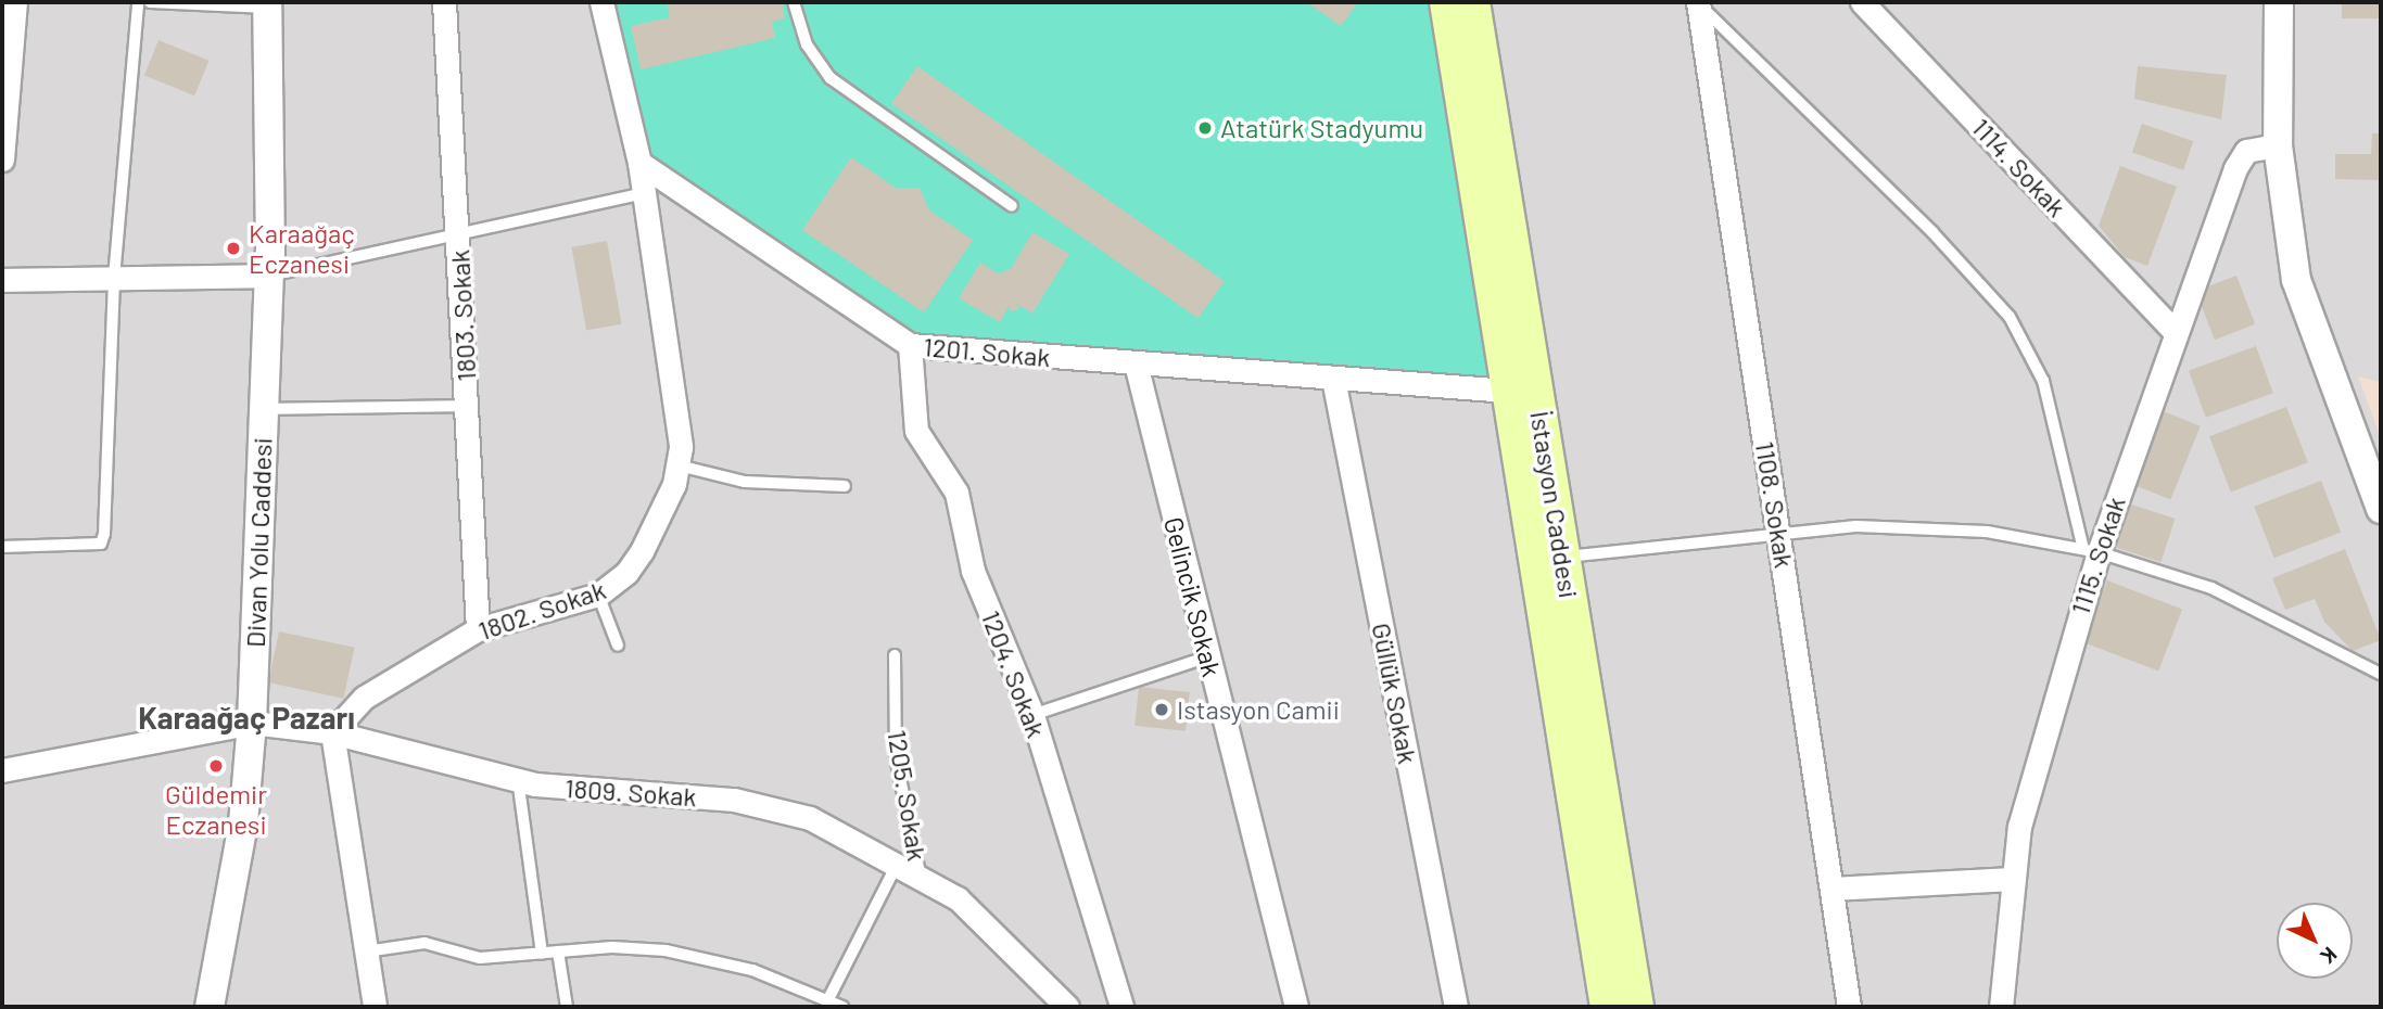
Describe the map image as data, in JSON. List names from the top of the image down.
{
  "streets": {
    "main road": ["İstasyon Caddesi"],
    "street": [
      "1114. Sokak",
      "1803. Sokak",
      "1201. Sokak",
      "1108. Sokak",
      "Divan Yolu Caddesi",
      "1115. Sokak",
      "Gelincik Sokak",
      "1802. Sokak",
      "1204. Sokak",
      "Güllük Sokak",
      "1809. Sokak",
      "1205. Sokak"
    ]
  },
  "crossings": [
    ["1114. Sokak", "1115. Sokak"],
    ["1803. Sokak", "1802. Sokak"],
    ["1201. Sokak", "İstasyon Caddesi"],
    ["1201. Sokak", "Gelincik Sokak"],
    ["1201. Sokak", "1204. Sokak"],
    ["1201. Sokak", "Güllük Sokak"],
    ["1802. Sokak", "1809. Sokak"],
    ["1809. Sokak", "1205. Sokak"]
  ],
  "districts": ["Karaağaç Pazarı"],
  "places": [
    "Atatürk Stadyumu",
    "Karaağaç Eczanesi",
    "Istasyon Camii",
    "Güldemir Eczanesi"
  ],
  "north": "bottom right"
}
